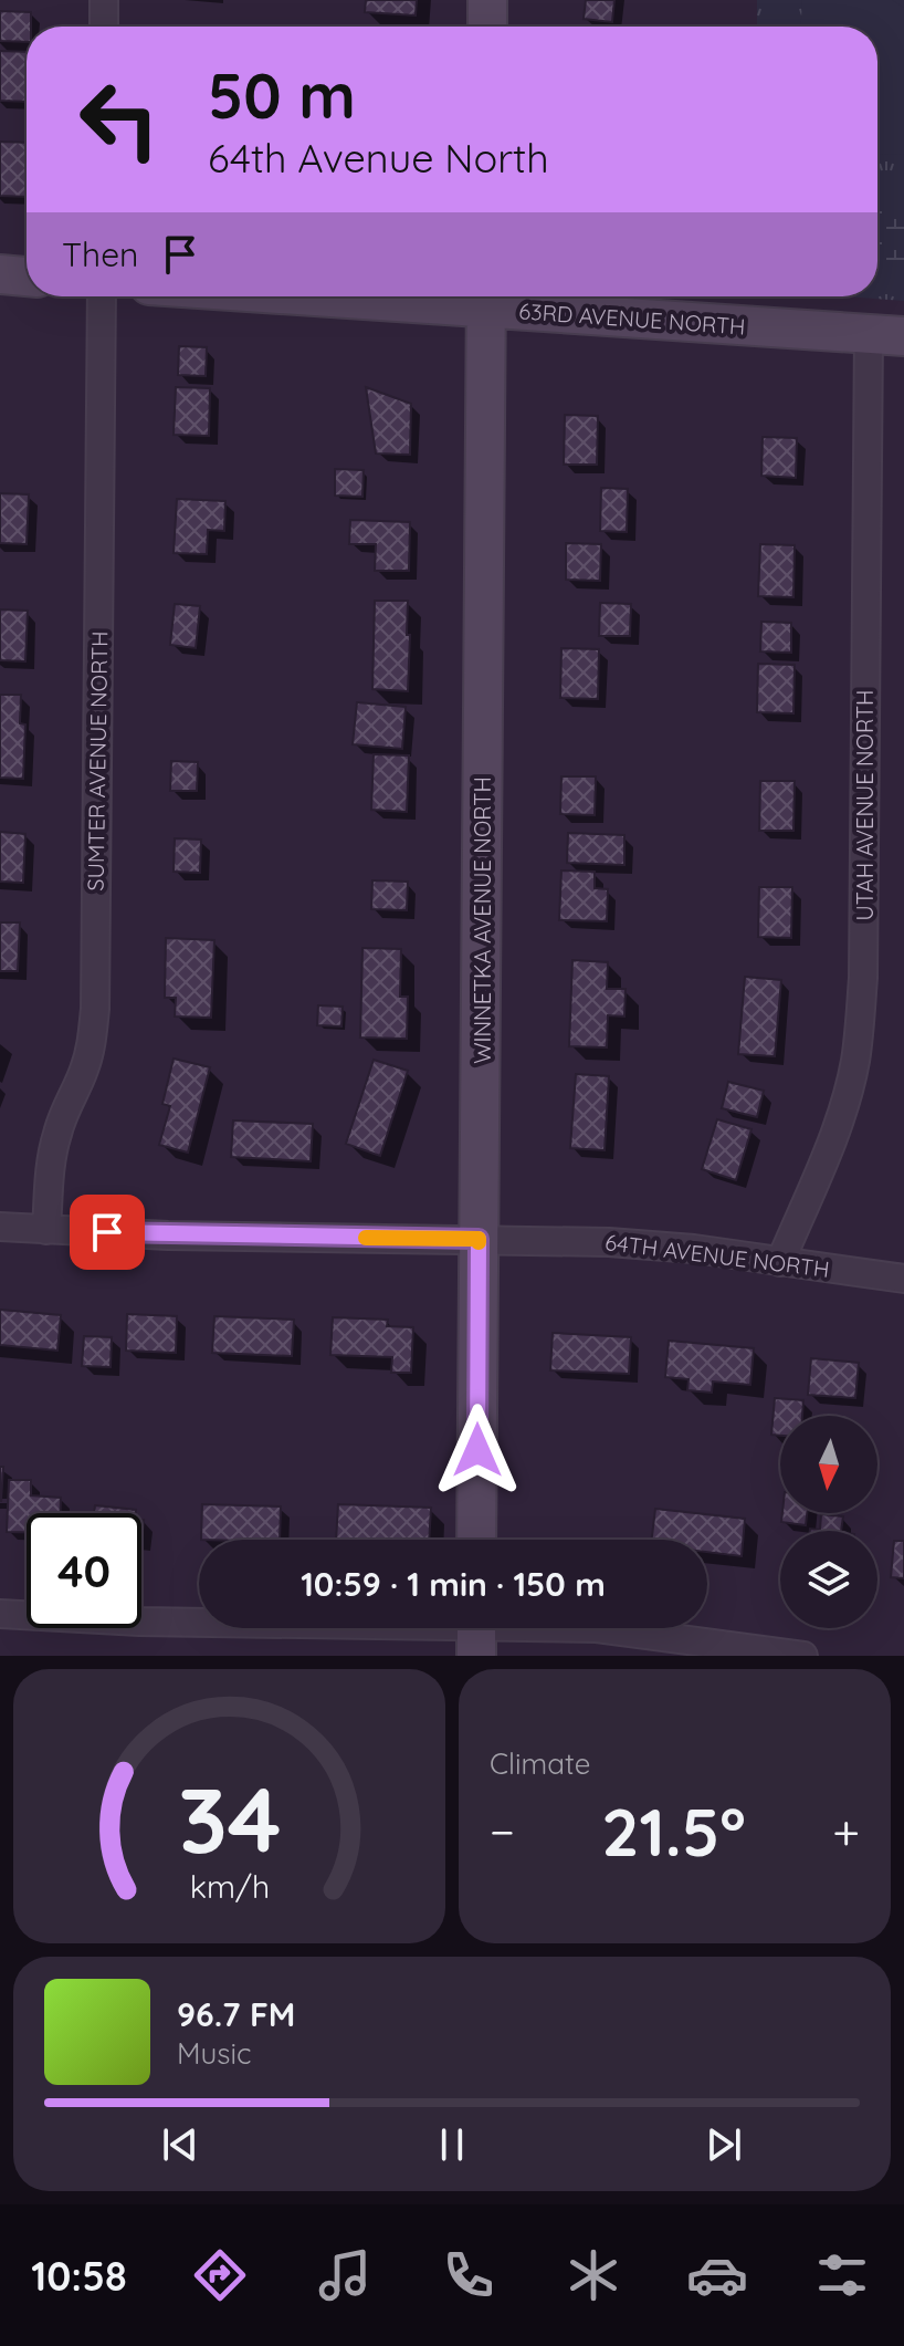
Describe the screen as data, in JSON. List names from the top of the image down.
{
  "streets": {
    "street": [
      "63RD AVENUE NORTH",
      "SUMTER AVENUE NORTH",
      "UTAH AVENUE NORTH",
      "WINNETKA AVENUE NORTH",
      "64TH AVENUE NORTH"
    ]
  },
  "crossings": [
    ["63RD AVENUE NORTH", "UTAH AVENUE NORTH"],
    ["63RD AVENUE NORTH", "WINNETKA AVENUE NORTH"],
    ["SUMTER AVENUE NORTH", "64TH AVENUE NORTH"],
    ["UTAH AVENUE NORTH", "64TH AVENUE NORTH"],
    ["WINNETKA AVENUE NORTH", "64TH AVENUE NORTH"]
  ],
  "north": "bottom",
  "page": {
    "turn": ["50 m", "64th Avenue North"],
    "then": "Then",
    "limit": "40",
    "trip": "10:59 · 1 min · 150 m",
    "tile": "Climate",
    "heat": ["−", "21.5°", "+"],
    "song": ["96.7 FM", "Music"],
    "tabs": "10:58",
    "gauge": ["34", "km/h"]
  }
}
